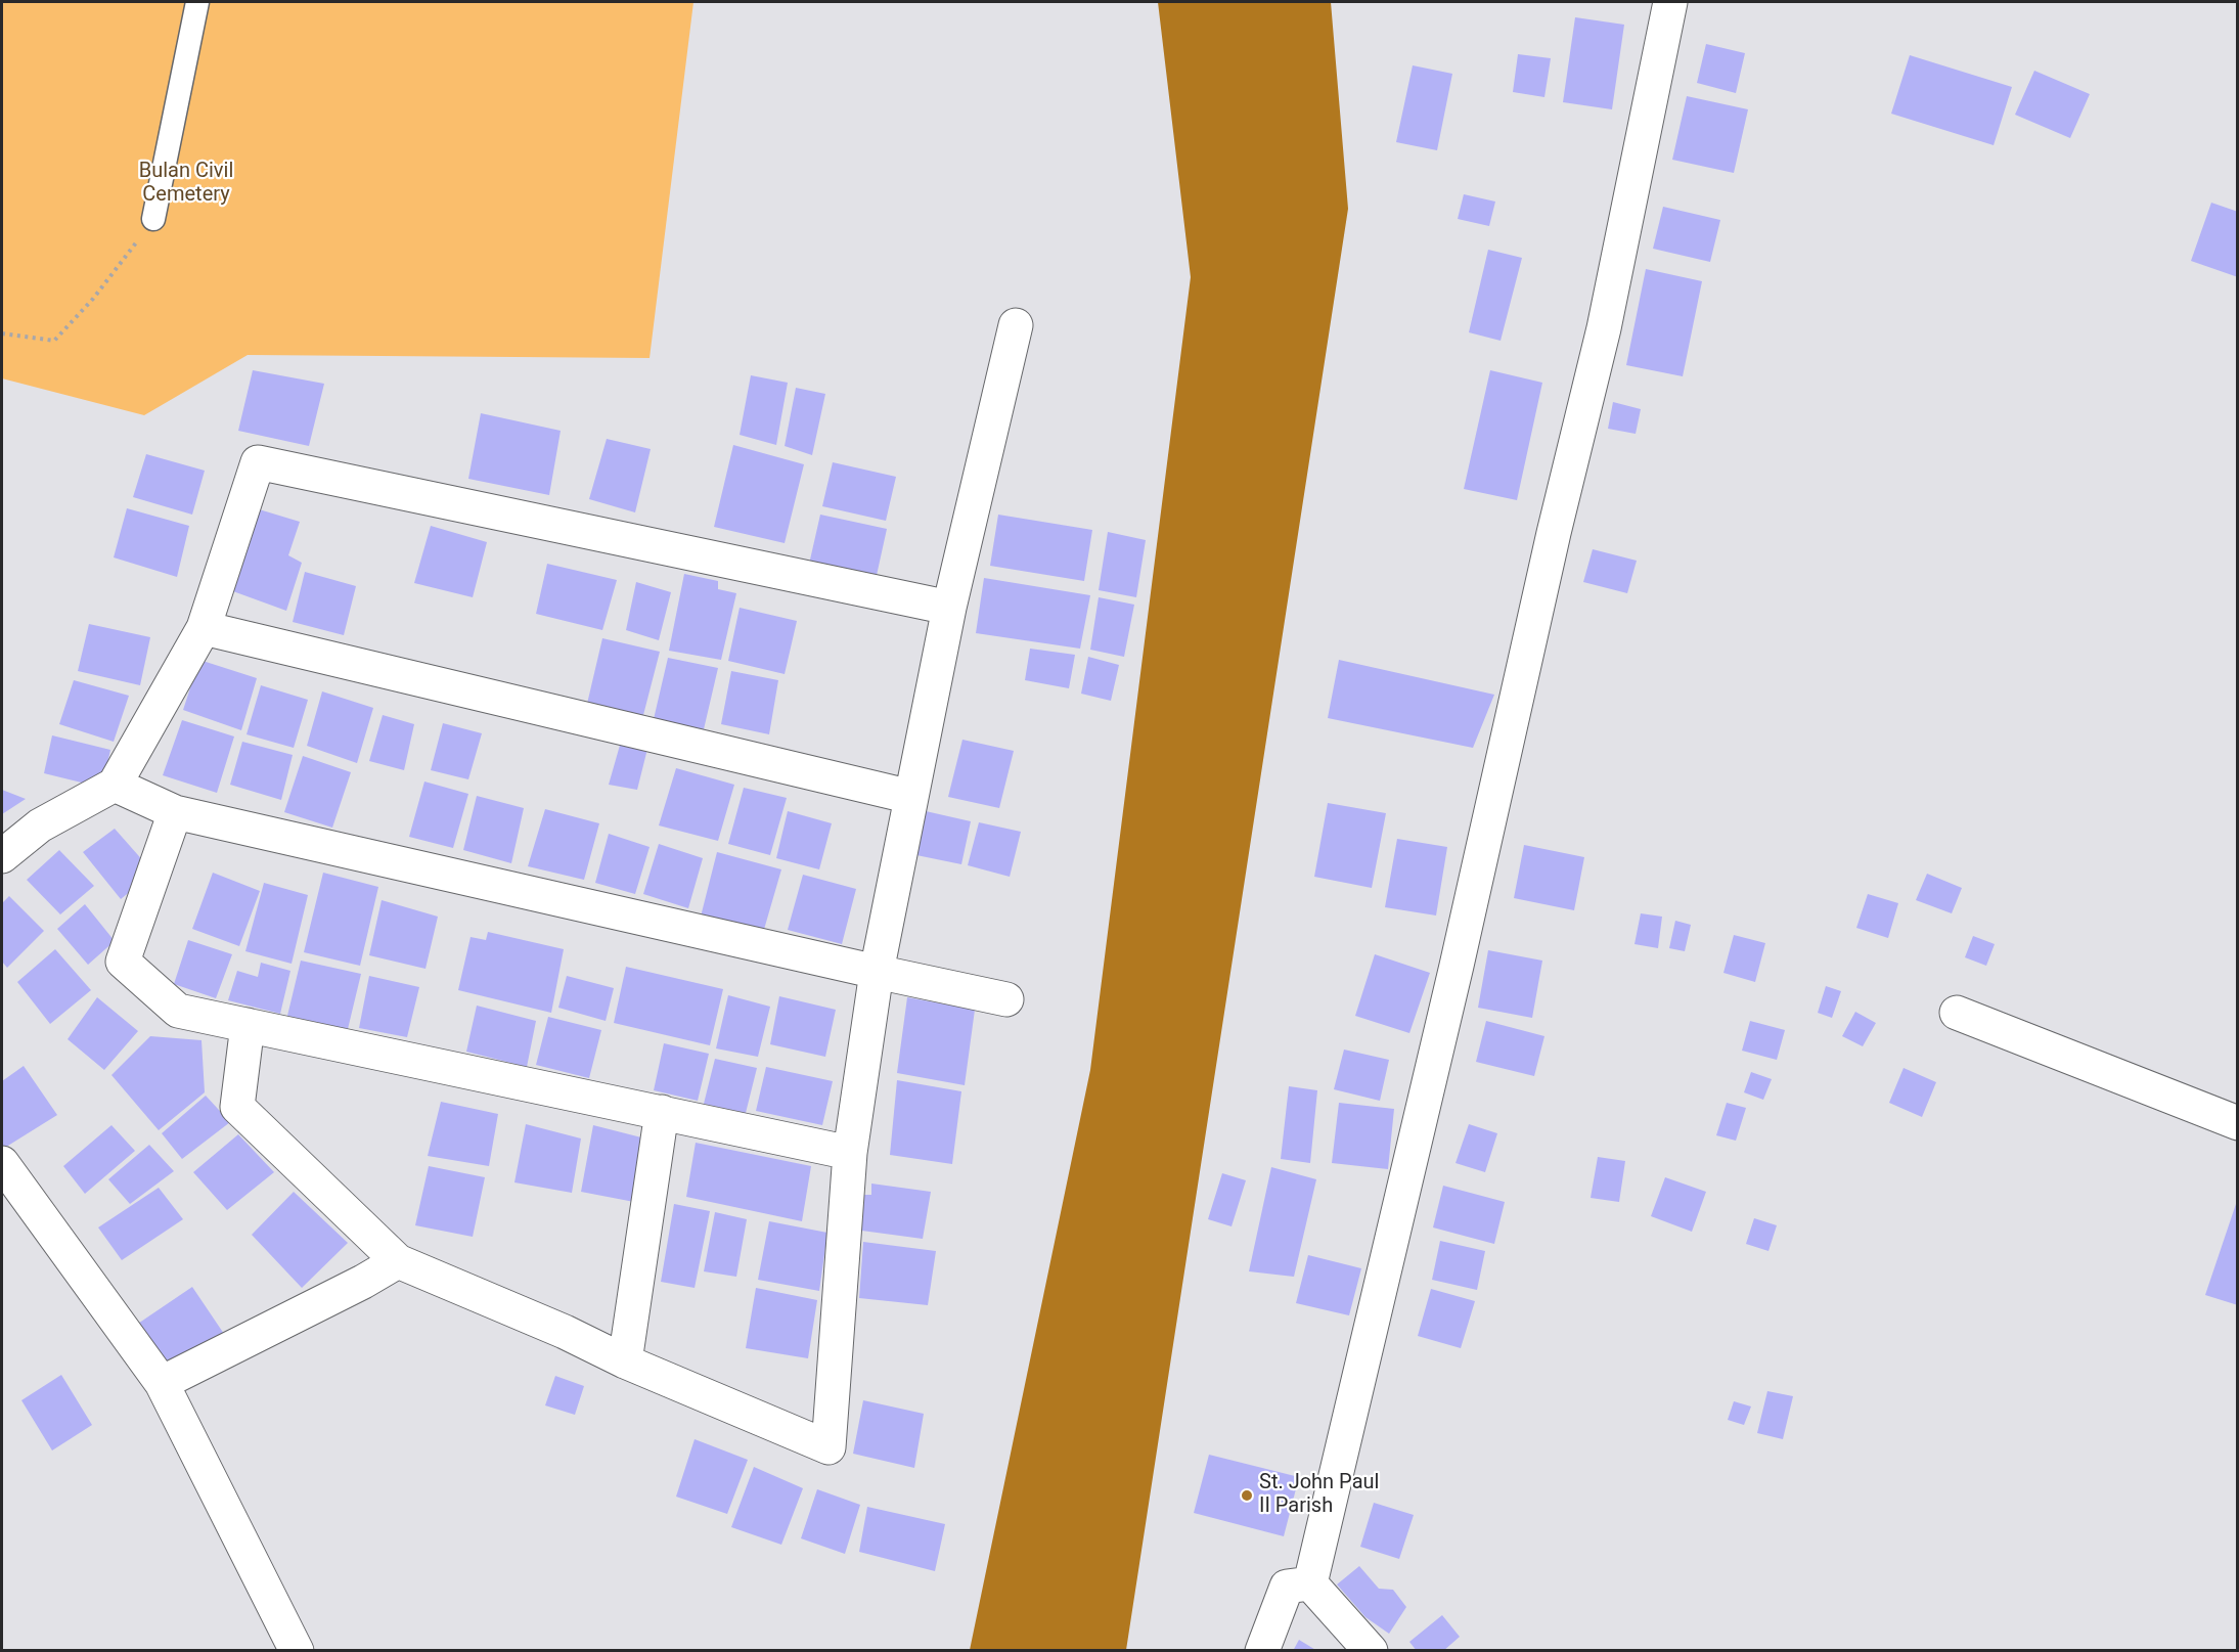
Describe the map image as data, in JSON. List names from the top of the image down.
{
  "parks": ["Bulan Civil Cemetery"],
  "places": ["St. John Paul II Parish"]
}
